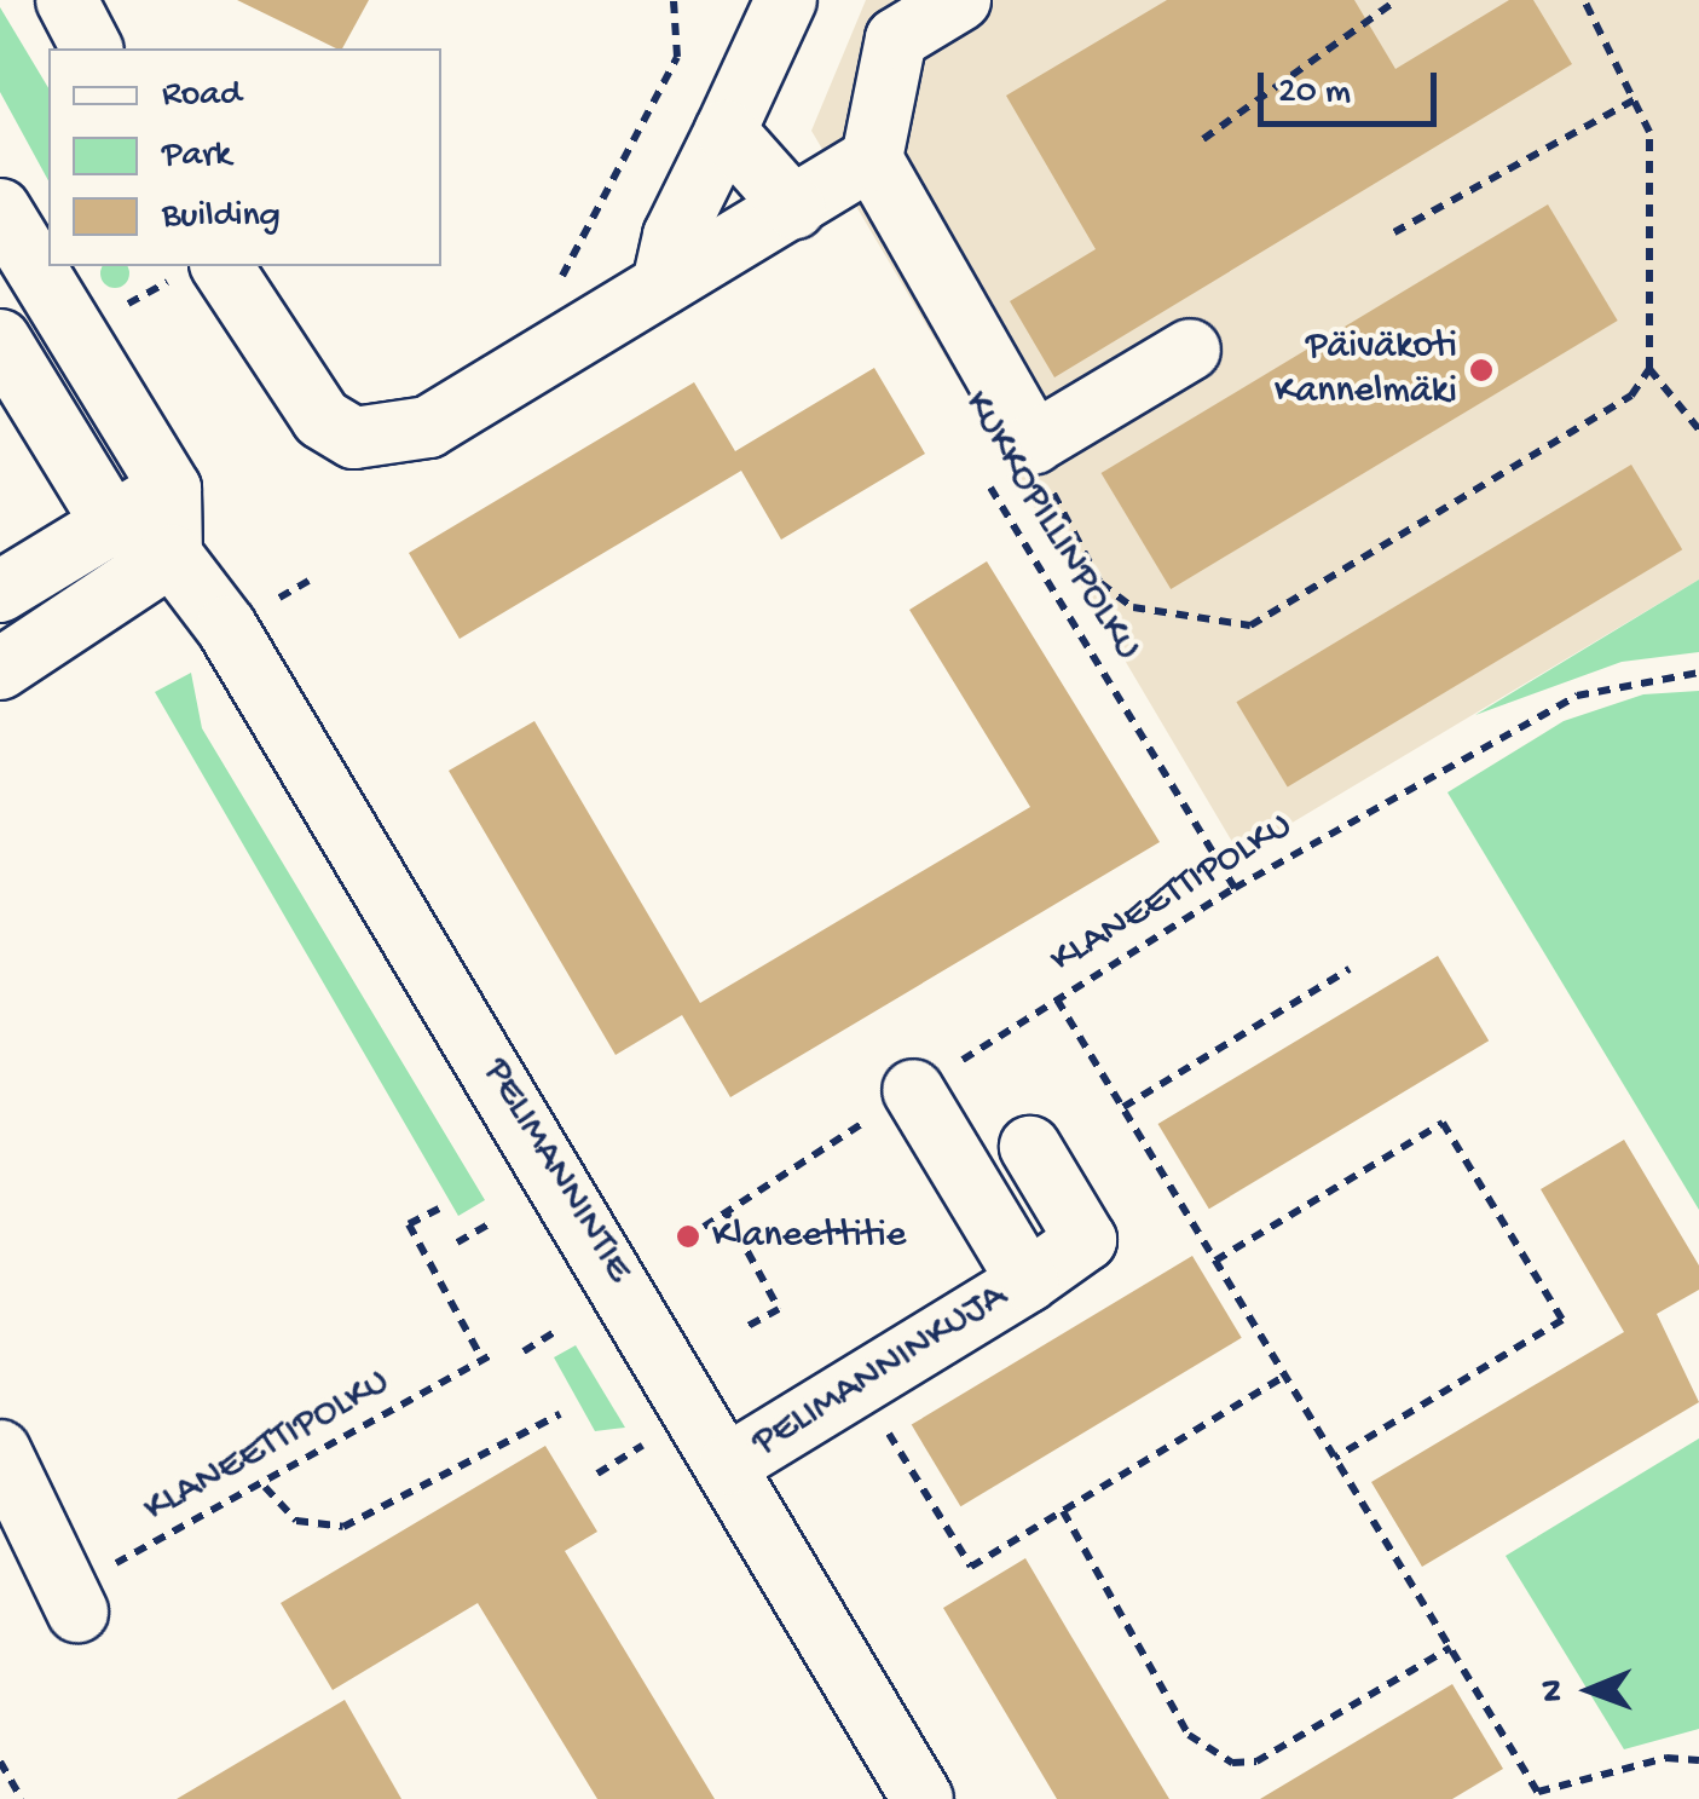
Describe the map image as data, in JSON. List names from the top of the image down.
{
  "streets": {
    "street": ["PELIMANNINTIE", "PELIMANNINKUJA"],
    "path": ["KUKKOPILLINPOLKU", "KLANEETTIPOLKU"]
  },
  "crossings": [
    ["KUKKOPILLINPOLKU", "KLANEETTIPOLKU"],
    ["KLANEETTIPOLKU", "PELIMANNINKUJA"],
    ["PELIMANNINTIE", "PELIMANNINKUJA"]
  ],
  "places": ["Päiväkoti Kannelmäki", "Klaneettitie"],
  "legend": ["Road", "Park", "Building"],
  "scale_bar": "20 m",
  "north": "left"
}
